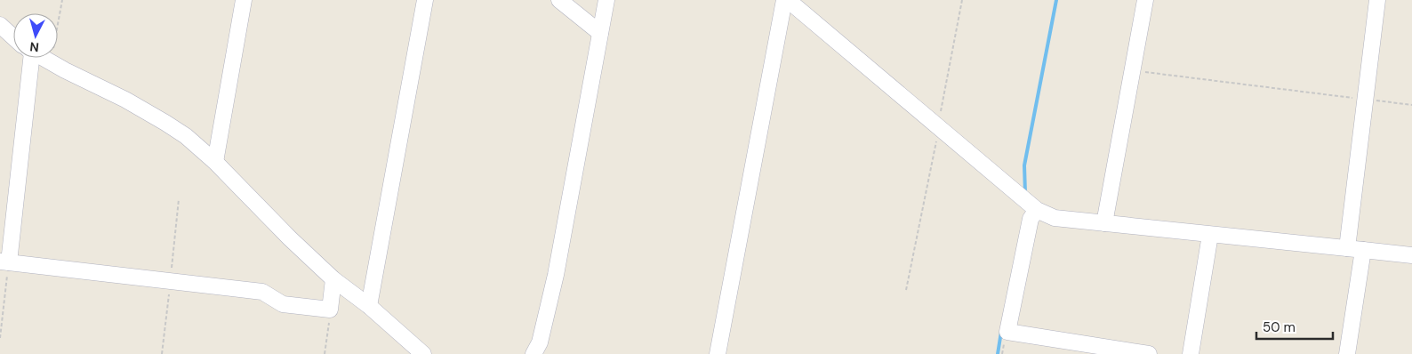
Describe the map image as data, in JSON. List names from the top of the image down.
{
  "scale_bar": "50 m",
  "north": "bottom"
}
